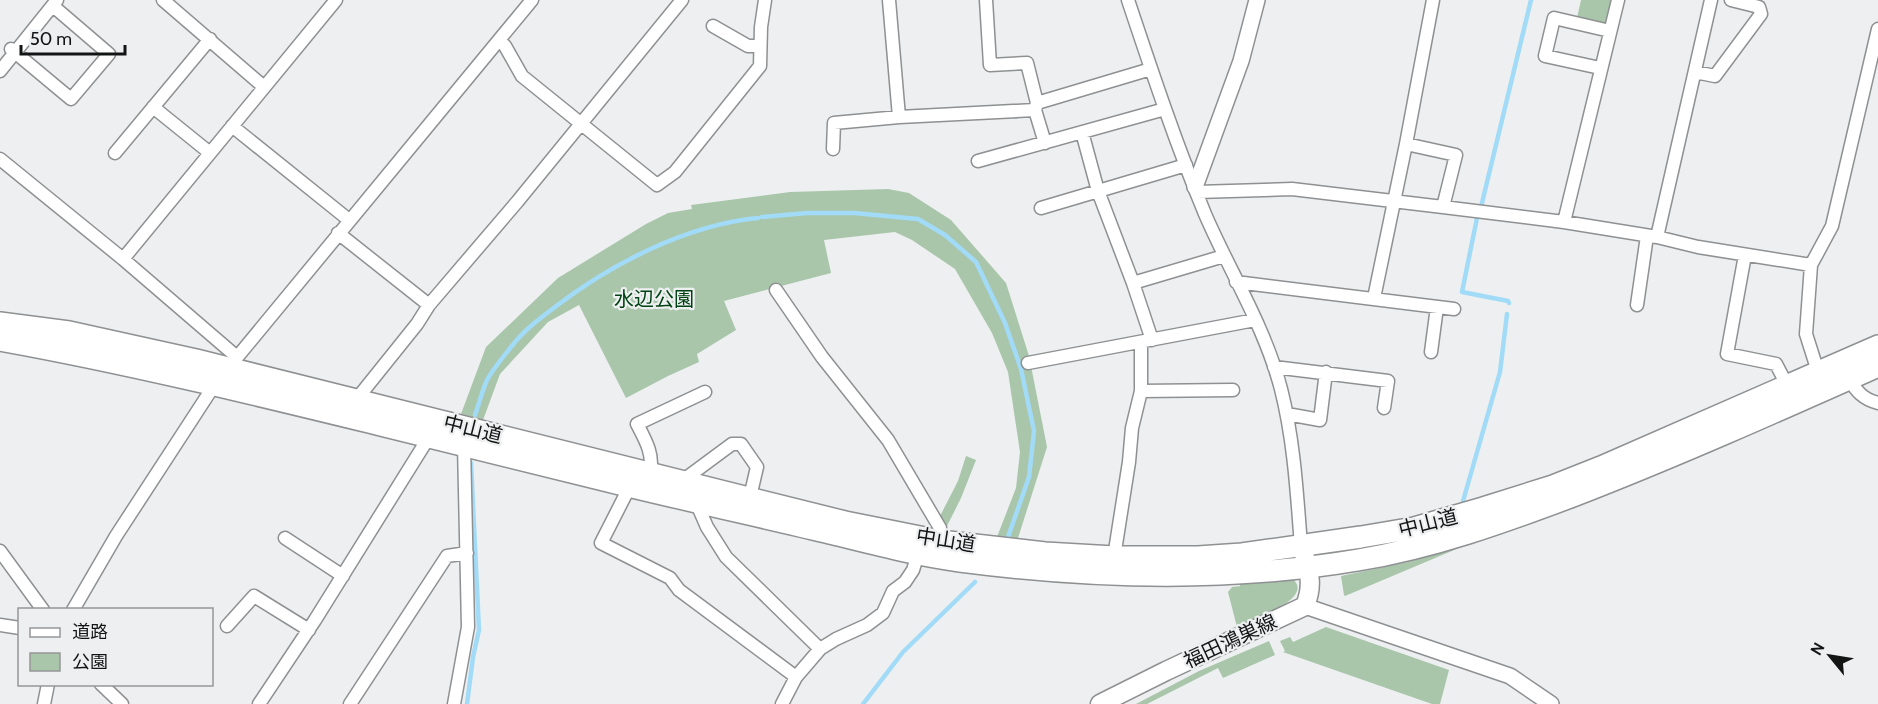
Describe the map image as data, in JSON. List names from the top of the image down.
{
  "streets": {
    "highway": ["中山道"],
    "main road": ["福田鴻巣線"]
  },
  "parks": ["水辺公園"],
  "legend": ["道路", "公園"],
  "scale_bar": "50 m",
  "north": "top left"
}
